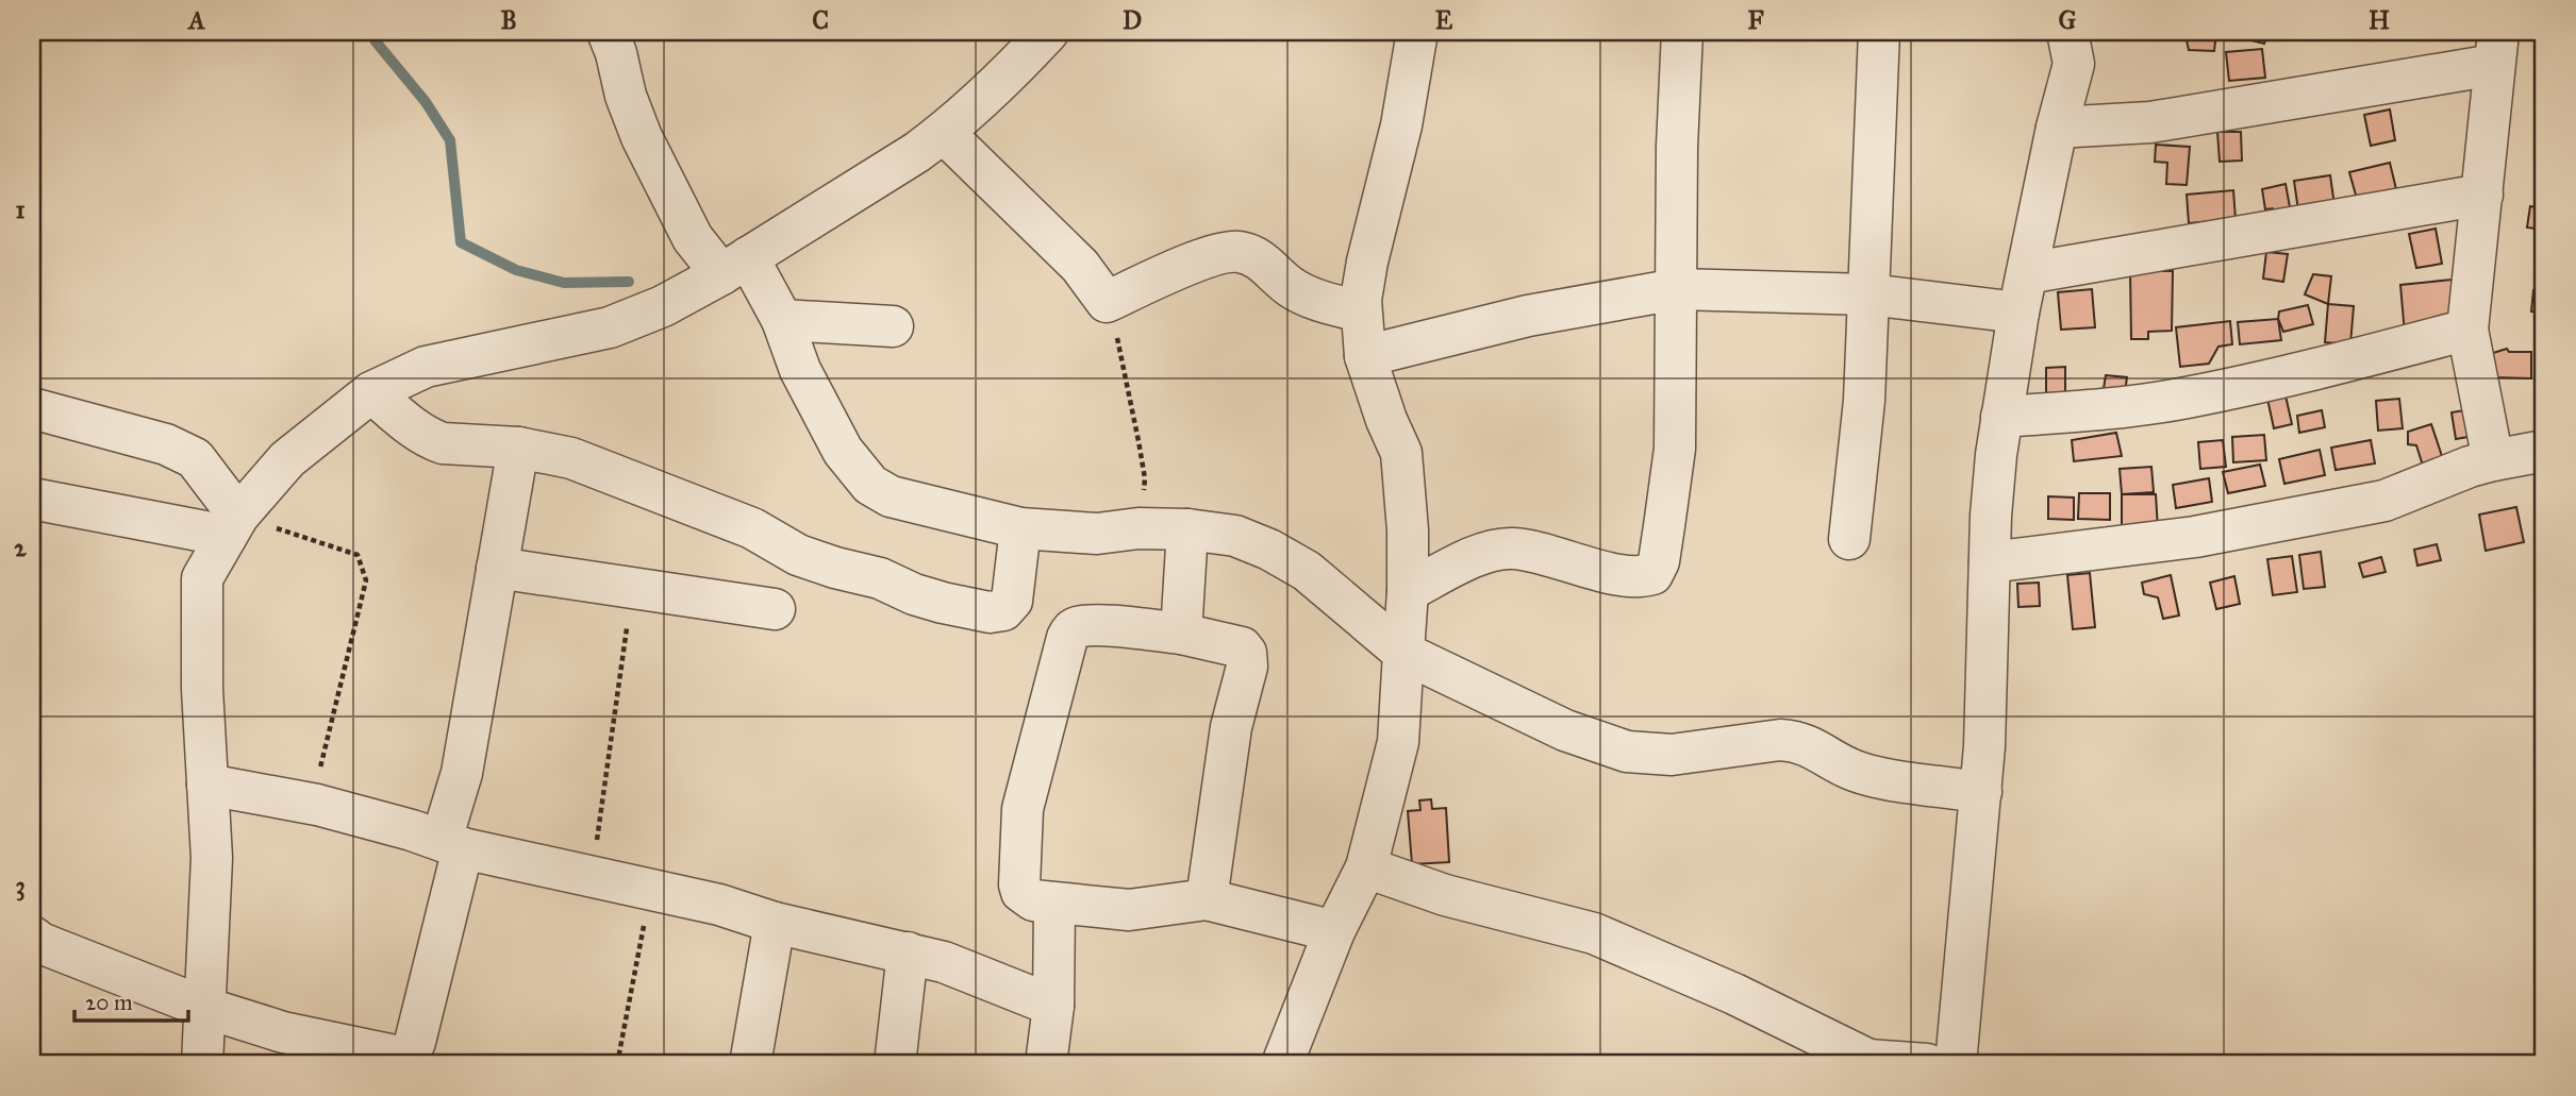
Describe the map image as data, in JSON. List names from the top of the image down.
{
  "scale_bar": "20 m",
  "grid": {
    "columns": [
      "A",
      "B",
      "C",
      "D",
      "E",
      "F",
      "G",
      "H"
    ],
    "rows": ["1", "2", "3"]
  }
}
